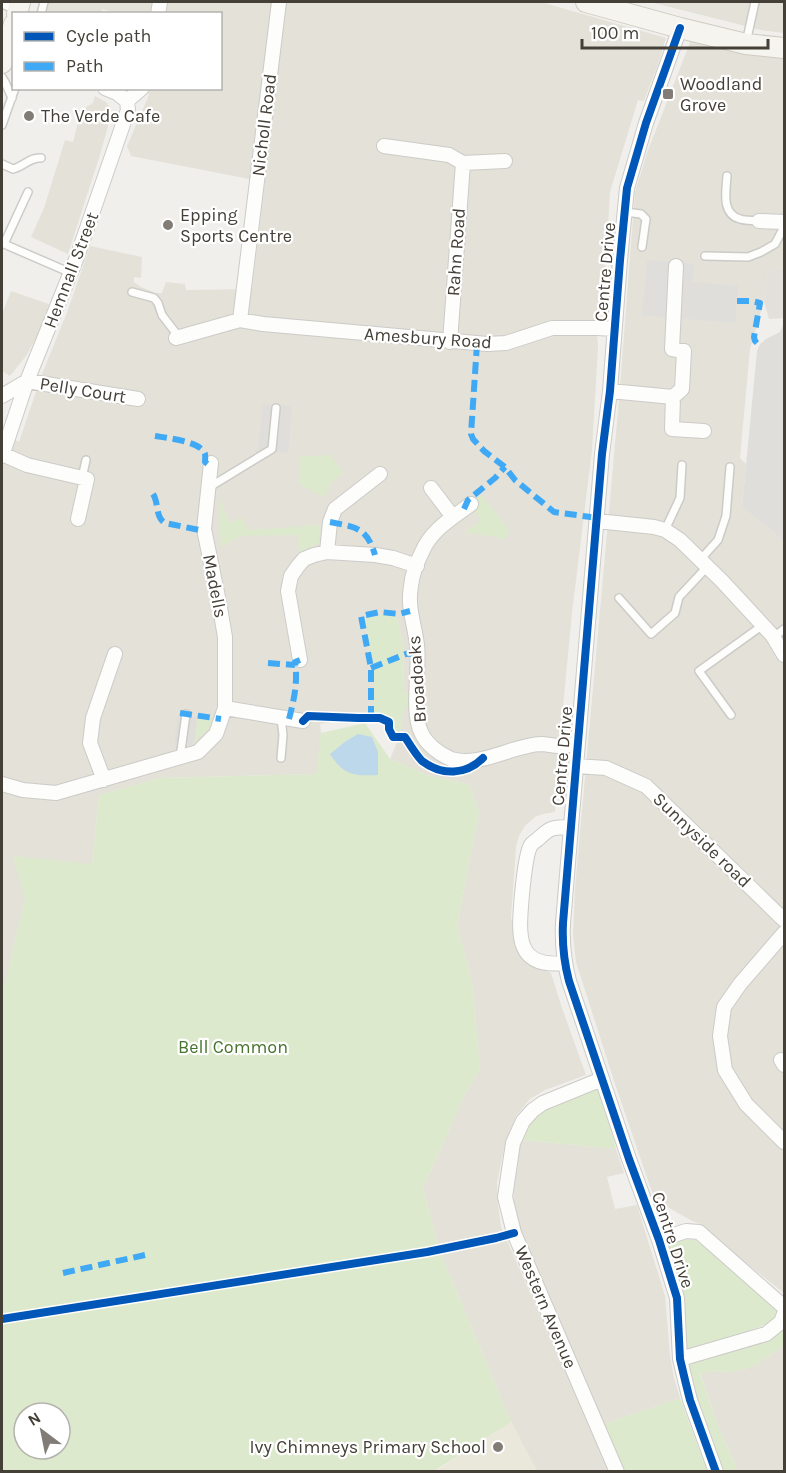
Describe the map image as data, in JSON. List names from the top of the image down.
{
  "streets": {
    "street": [
      "Nicholl Road",
      "Rahn Road",
      "Hemnall Street",
      "Centre Drive",
      "Amesbury Road",
      "Pelly Court",
      "Madells",
      "Broadoaks",
      "Sunnyside road",
      "Western Avenue"
    ]
  },
  "crossings": [
    ["Nicholl Road", "Amesbury Road"],
    ["Rahn Road", "Amesbury Road"],
    ["Hemnall Street", "Pelly Court"],
    ["Centre Drive", "Amesbury Road"],
    ["Centre Drive", "Broadoaks"],
    ["Centre Drive", "Sunnyside road"],
    ["Centre Drive", "Western Avenue"]
  ],
  "parks": ["Bell Common"],
  "places": {
    "transit": ["Woodland Grove"],
    "other": ["The Verde Cafe", "Epping Sports Centre", "Ivy Chimneys Primary School"]
  },
  "legend": ["Cycle path", "Path"],
  "scale_bar": "100 m",
  "north": "top left"
}
